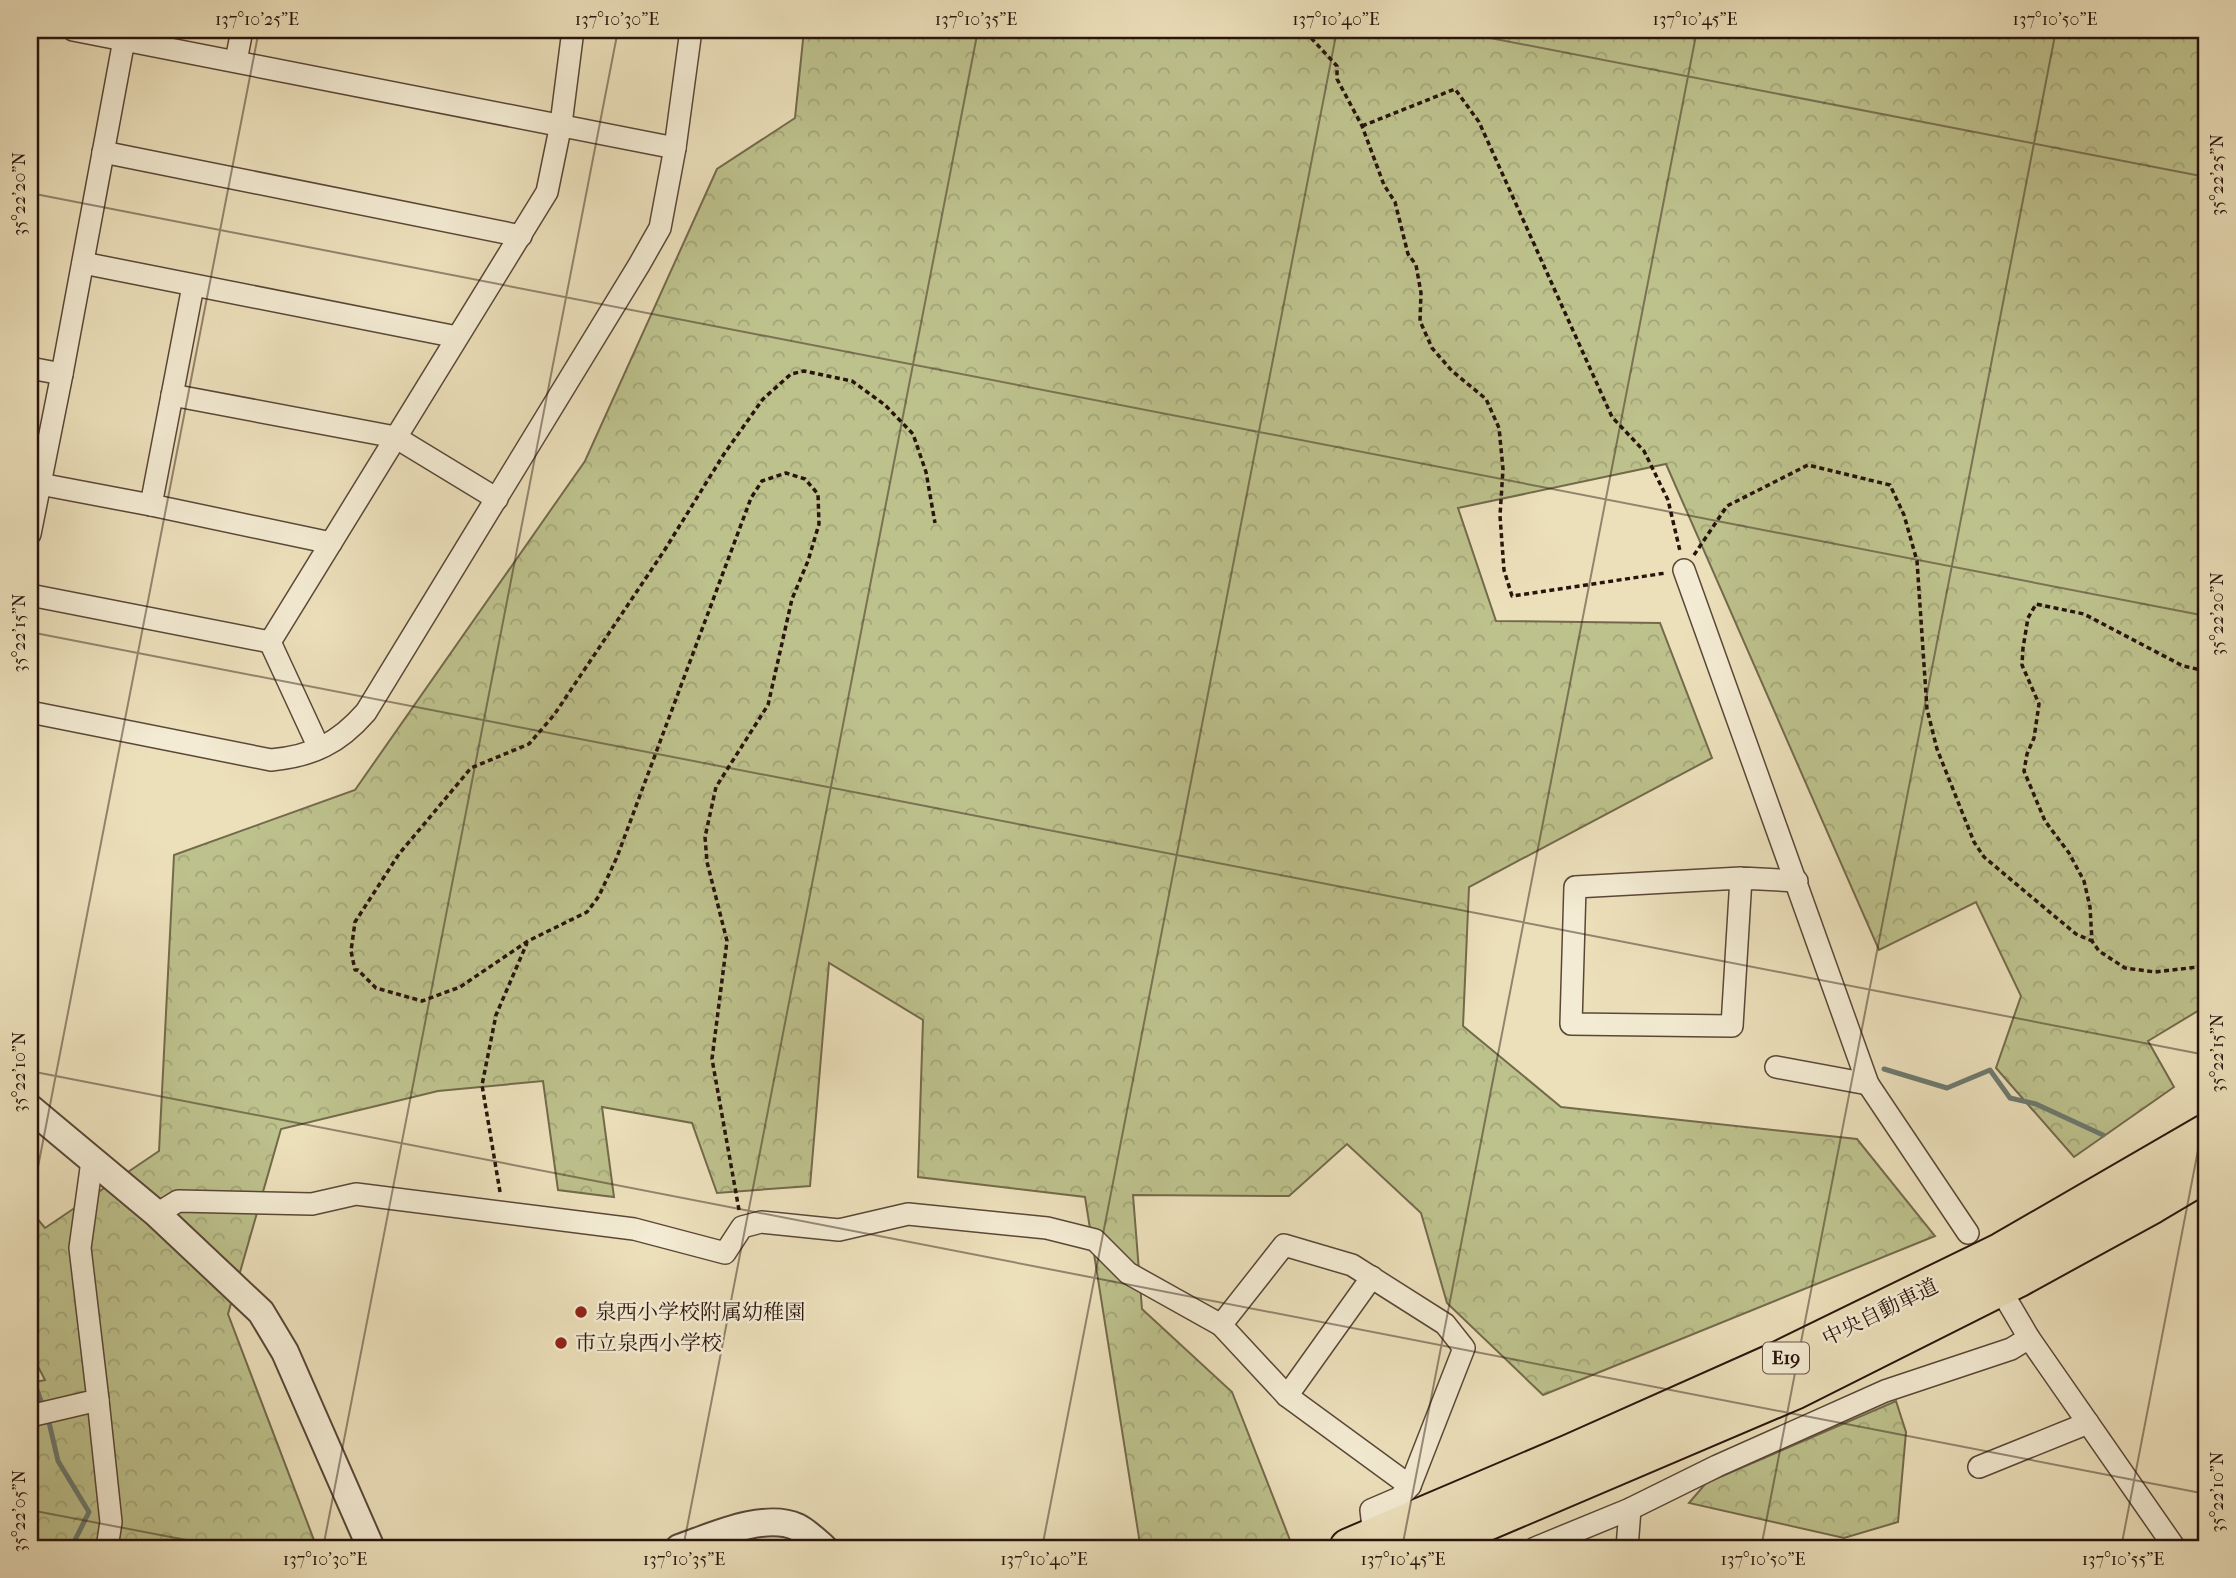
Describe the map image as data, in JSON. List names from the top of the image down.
{
  "streets": {
    "highway": ["中央自動車道", "E19"]
  },
  "places": ["泉西小学校附属幼稚園", "市立泉西小学校"],
  "coordinates": [
    "137°10'25\"E",
    "137°10'30\"E",
    "137°10'35\"E",
    "137°10'40\"E",
    "137°10'45\"E",
    "137°10'50\"E",
    "35°22'25\"N",
    "35°22'20\"N",
    "35°22'15\"N",
    "35°22'10\"N",
    "35°22'05\"N",
    "137°10'55\"E"
  ]
}
